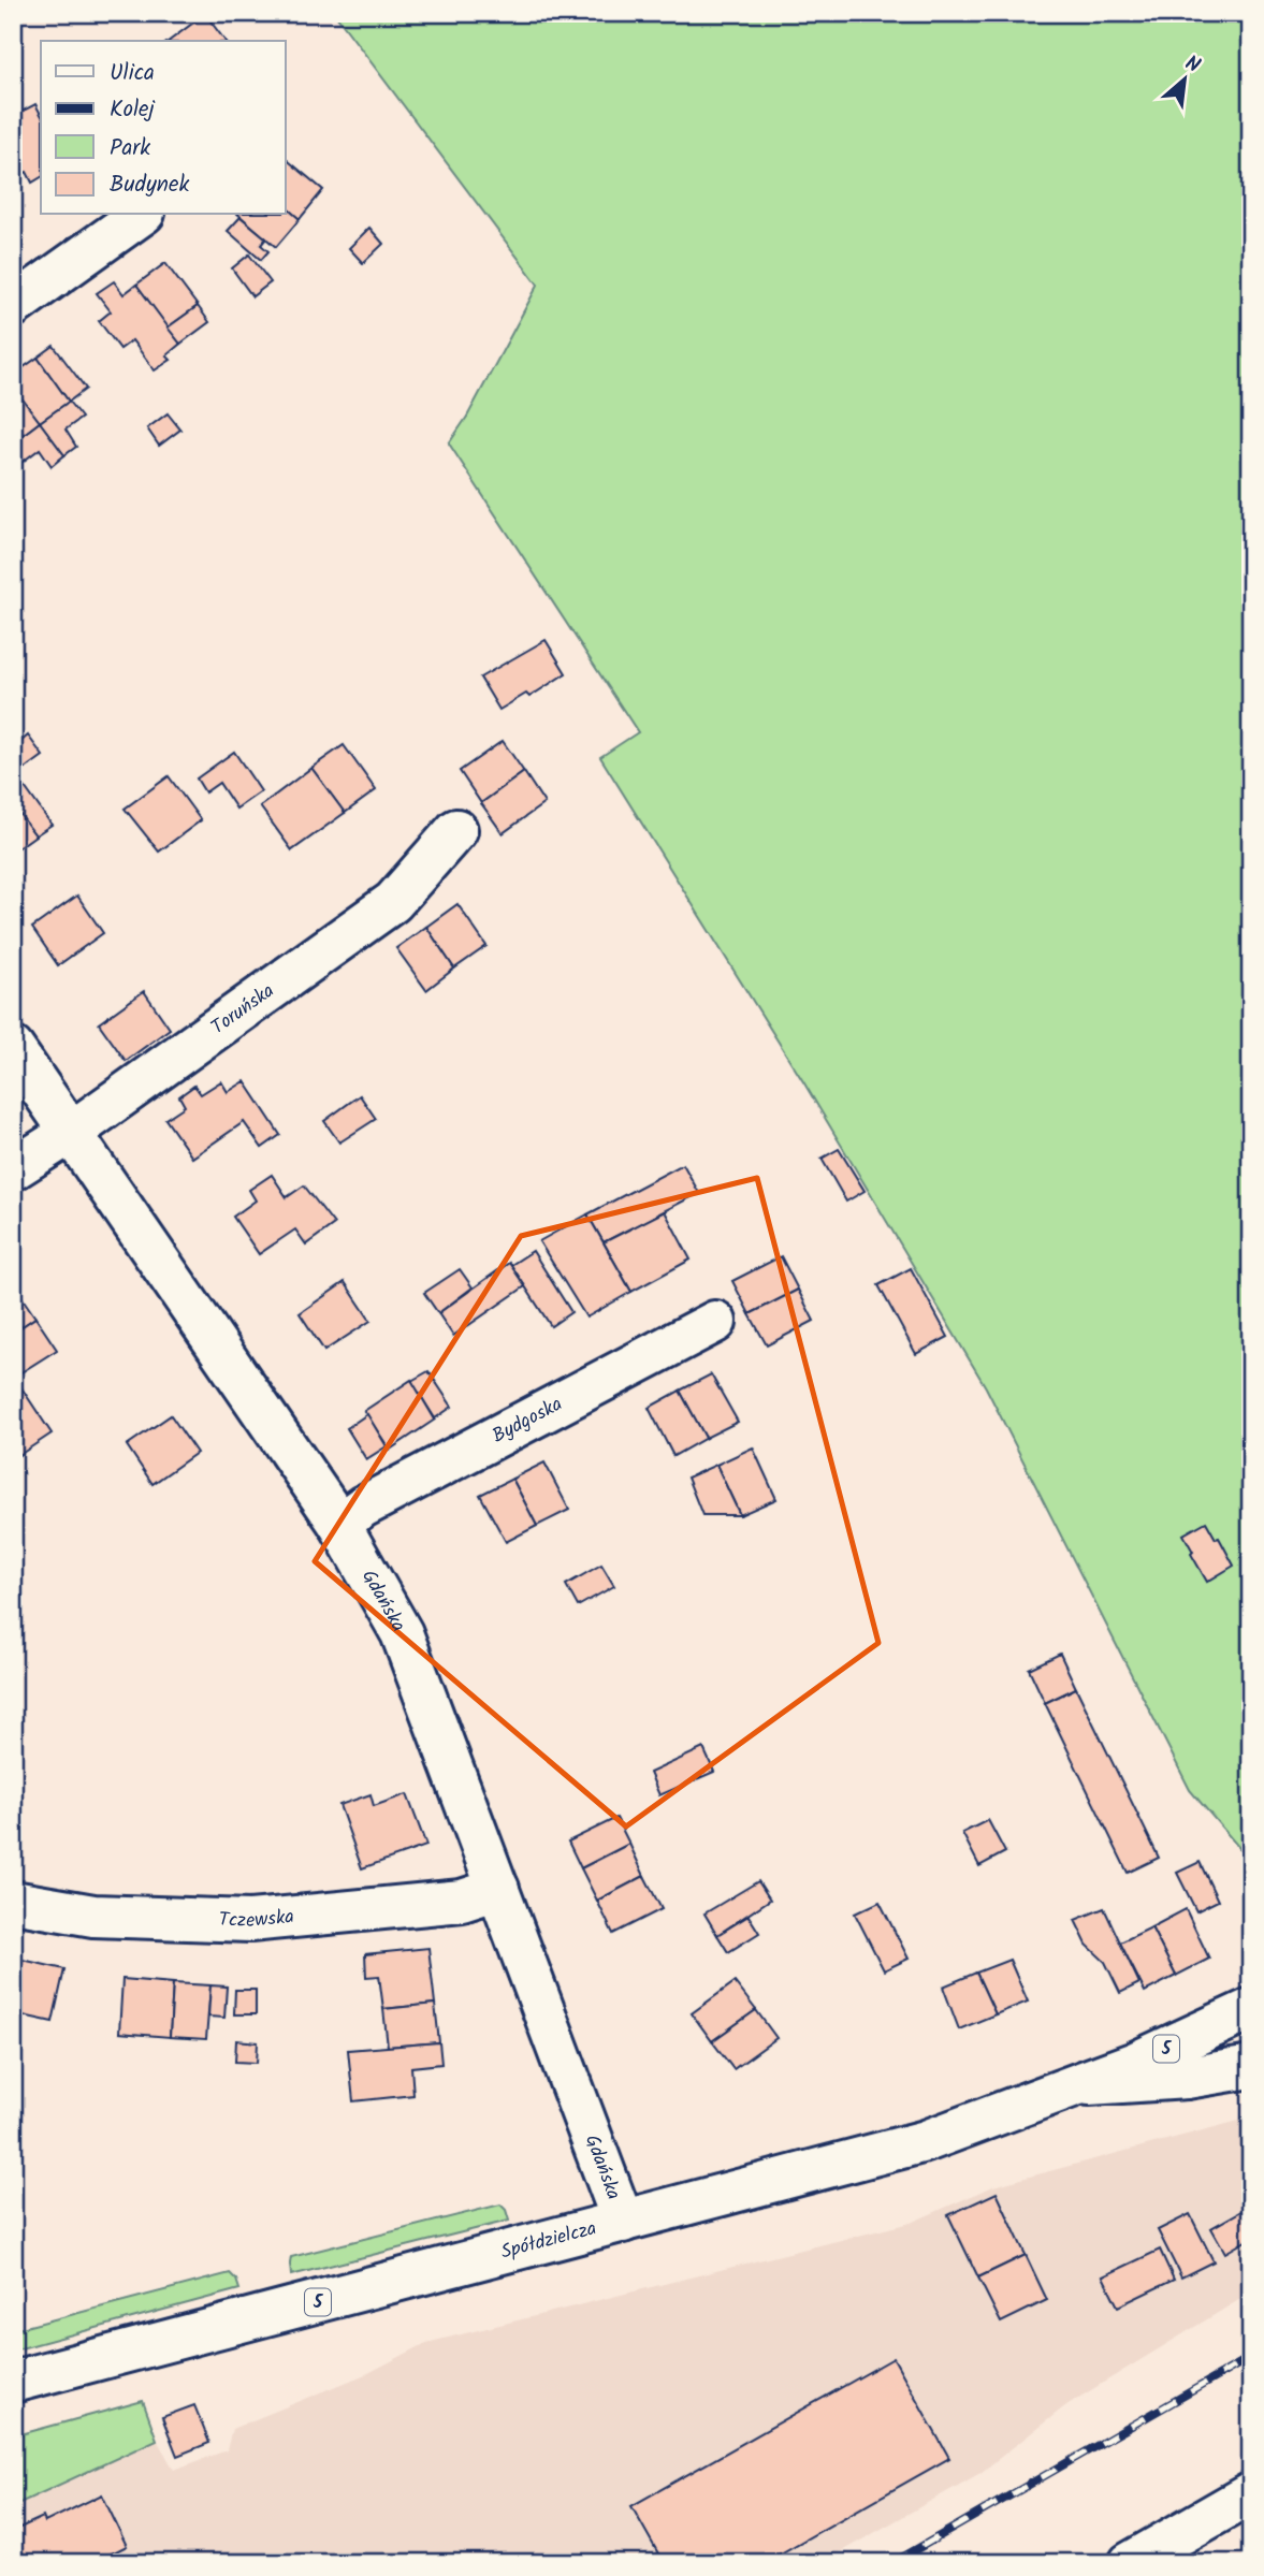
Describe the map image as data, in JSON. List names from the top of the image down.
{
  "streets": {
    "street": [
      "Toruńska",
      "Bydgoska",
      "Gdańska",
      "Tczewska",
      "5",
      "Spółdzielcza"
    ]
  },
  "crossings": [
    ["Toruńska", "Gdańska"],
    ["Bydgoska", "Gdańska"],
    ["Gdańska", "Tczewska"],
    ["Gdańska", "Spółdzielcza"],
    ["5", "Spółdzielcza"]
  ],
  "legend": [
    "Ulica",
    "Kolej",
    "Park",
    "Budynek"
  ],
  "north": "top right"
}
